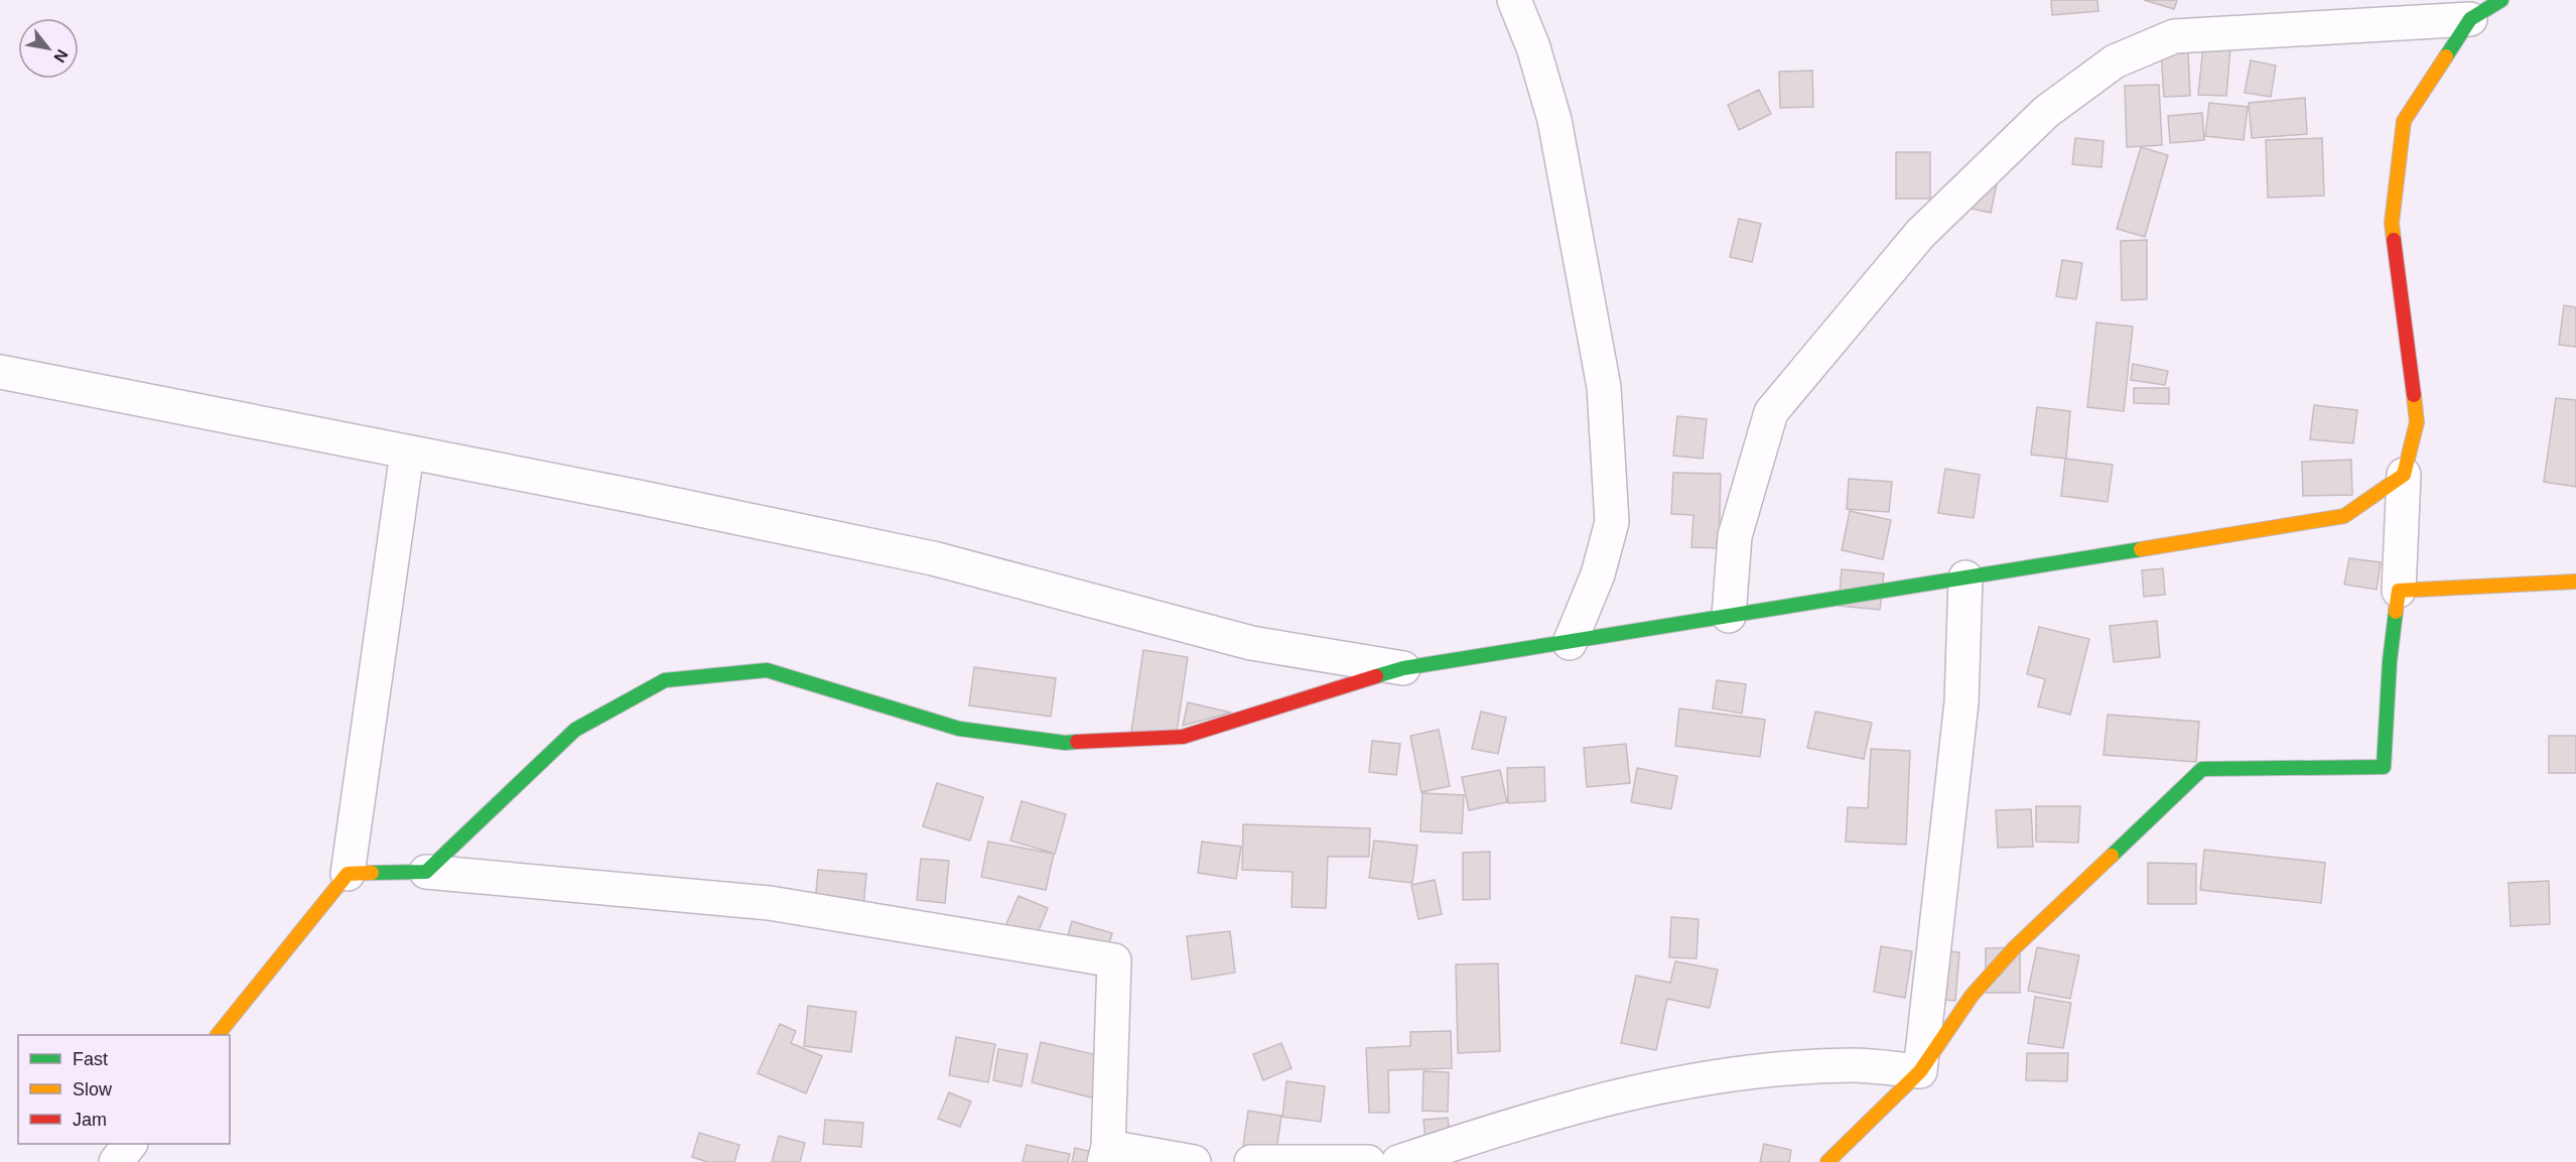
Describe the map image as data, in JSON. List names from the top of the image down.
{
  "legend": ["Fast", "Slow", "Jam"],
  "north": "bottom right"
}
